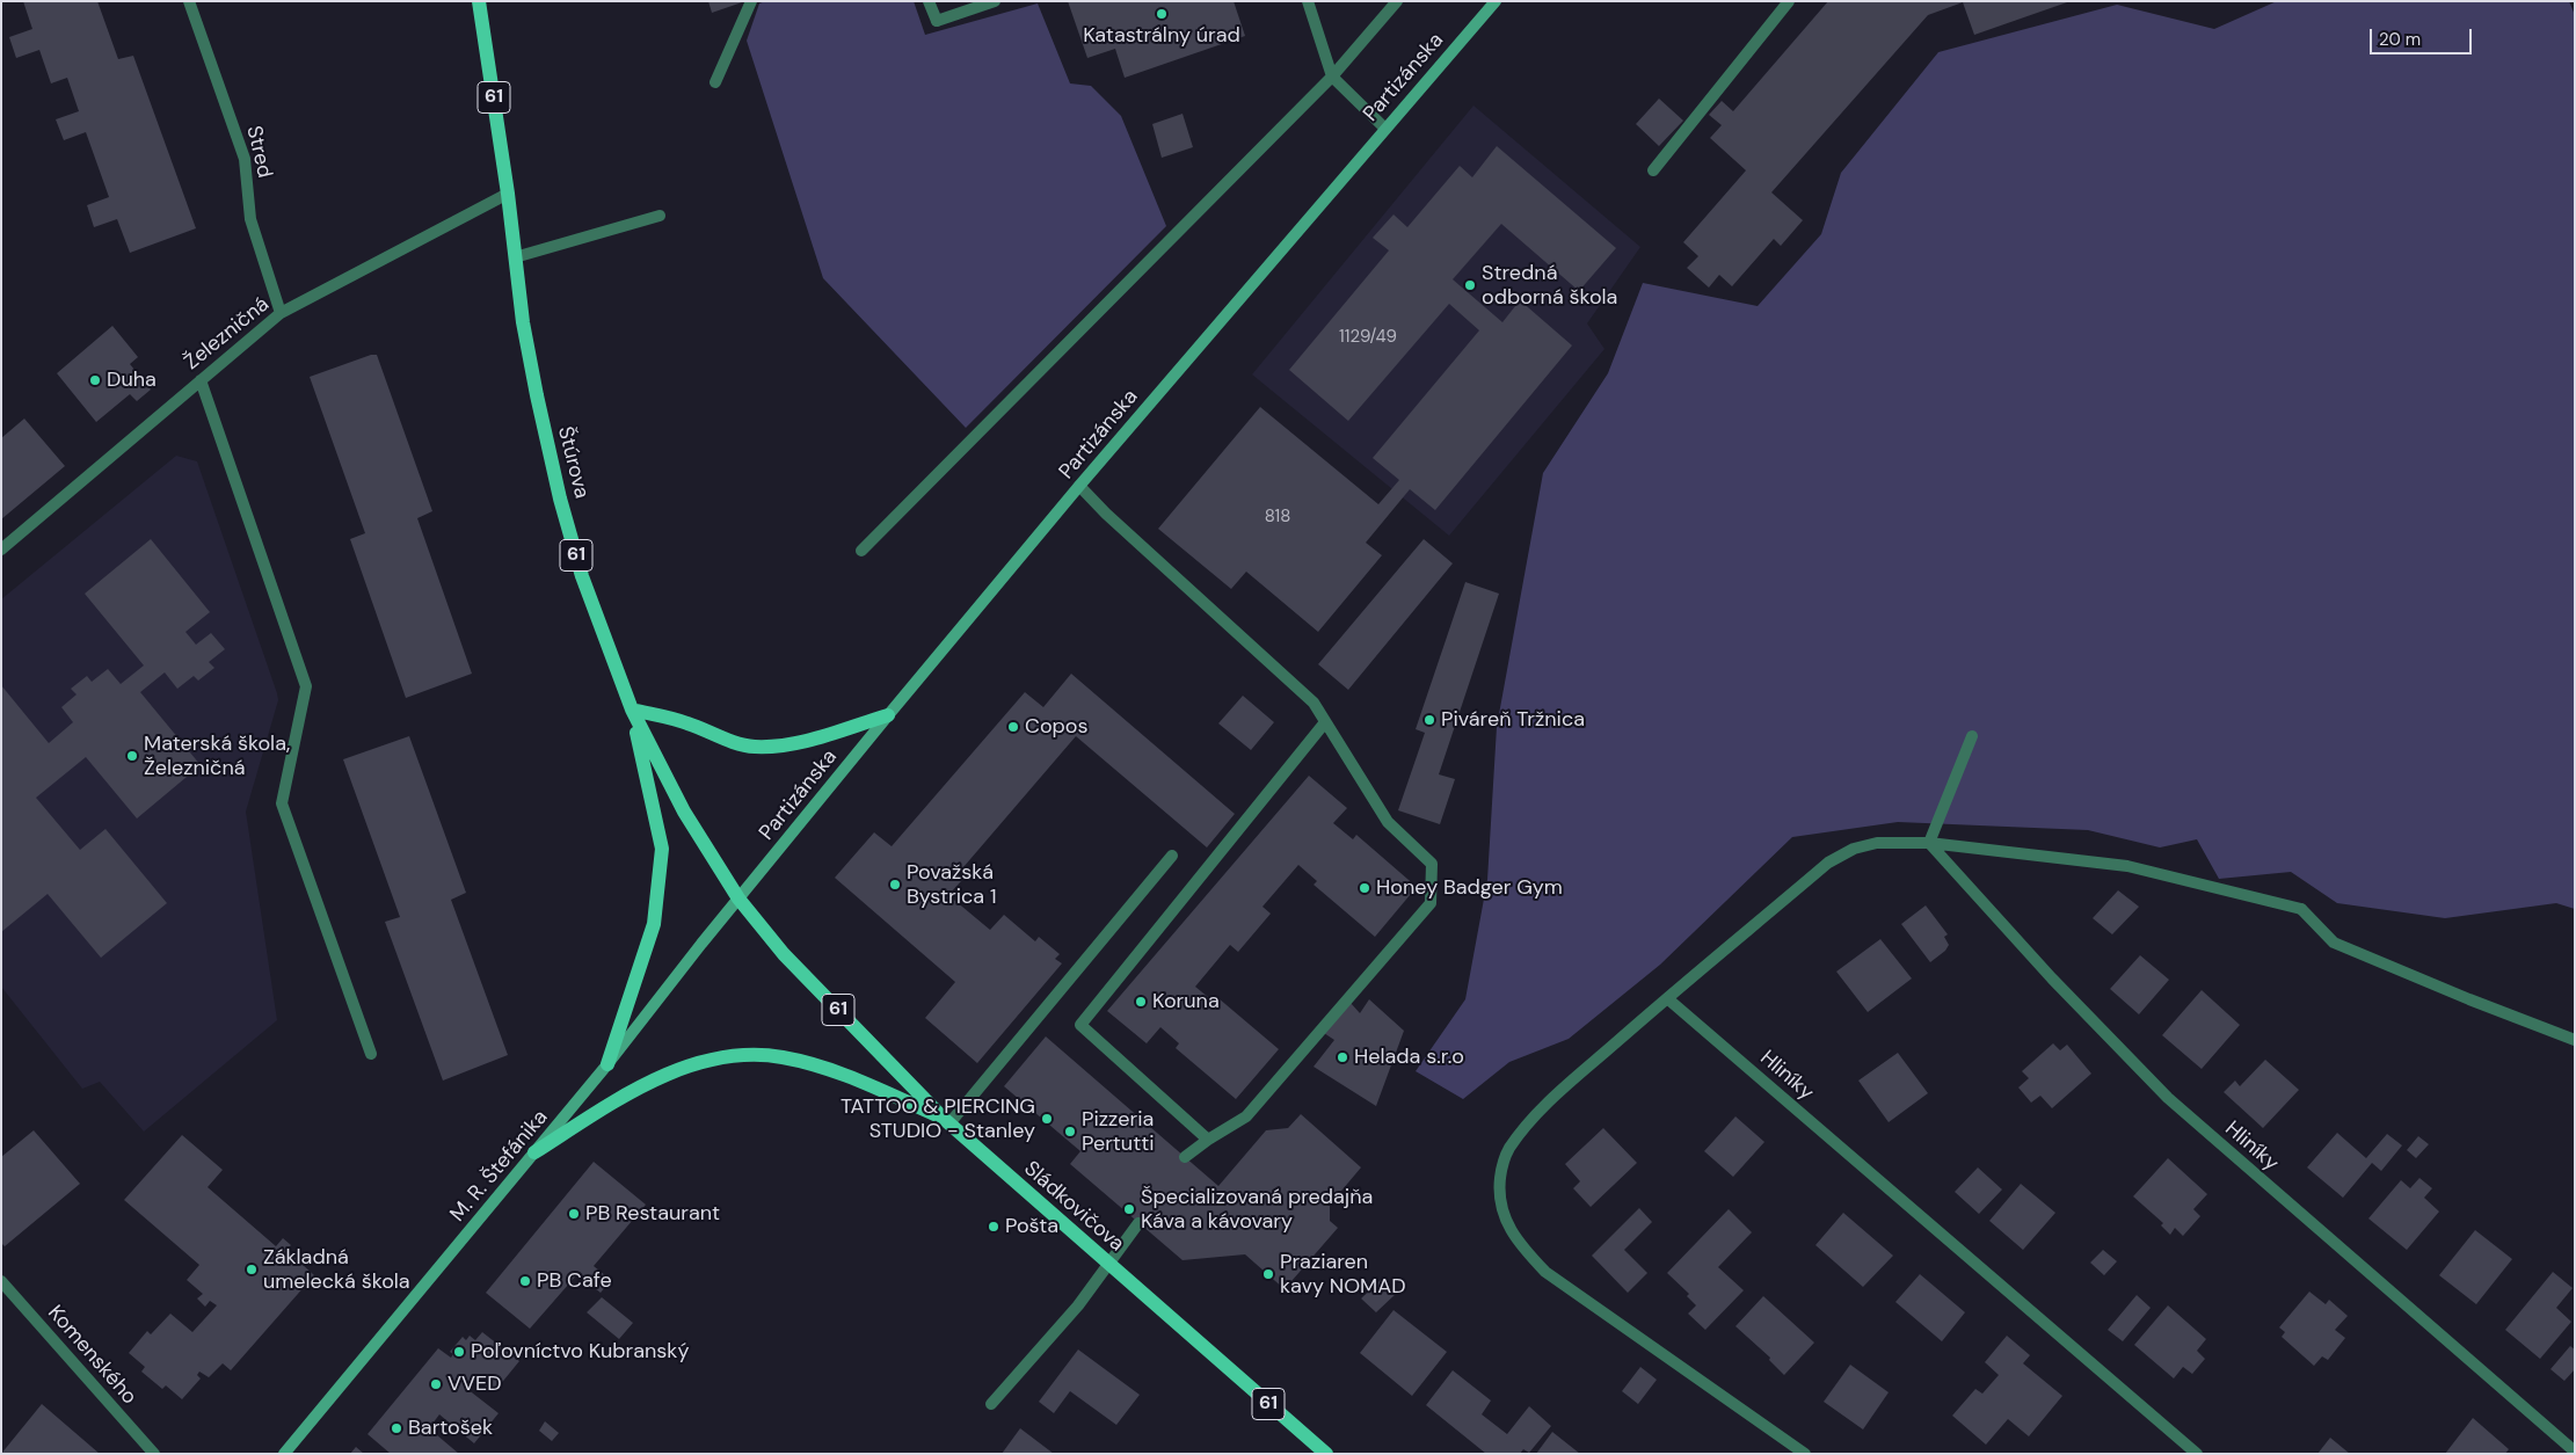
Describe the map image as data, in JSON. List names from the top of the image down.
{
  "streets": {
    "main road": [
      "Partizánska",
      "61",
      "Štúrova",
      "M. R. Štefánika",
      "Sládkovičova"
    ],
    "street": [
      "Stred",
      "Železničná",
      "Hliníky",
      "Komenského"
    ]
  },
  "crossings": [
    ["Partizánska", "Štúrova"],
    ["Partizánska", "M. R. Štefánika"],
    ["Partizánska", "Sládkovičova"],
    ["Stred", "Železničná"],
    ["Železničná", "Štúrova"],
    ["Štúrova", "M. R. Štefánika"],
    ["Štúrova", "Sládkovičova"],
    ["M. R. Štefánika", "Sládkovičova"]
  ],
  "places": [
    "Katastrálny úrad",
    "Stredná odborná škola",
    "Duha",
    "Piváreň Tržnica",
    "Copos",
    "Materská škola, Železničná",
    "Považská Bystrica 1",
    "Honey Badger Gym",
    "Koruna",
    "Helada s.r.o",
    "TATTOO & PIERCING STUDIO - Stanley",
    "Pizzeria Pertutti",
    "Špecializovaná predajňa Káva a kávovary",
    "PB Restaurant",
    "Pošta",
    "Základná umelecká škola",
    "Praziaren kavy NOMAD",
    "PB Cafe",
    "Poľovníctvo Kubranský",
    "VVED",
    "Bartošek"
  ],
  "house_numbers": ["1129/49", "818"],
  "scale_bar": "20 m"
}
